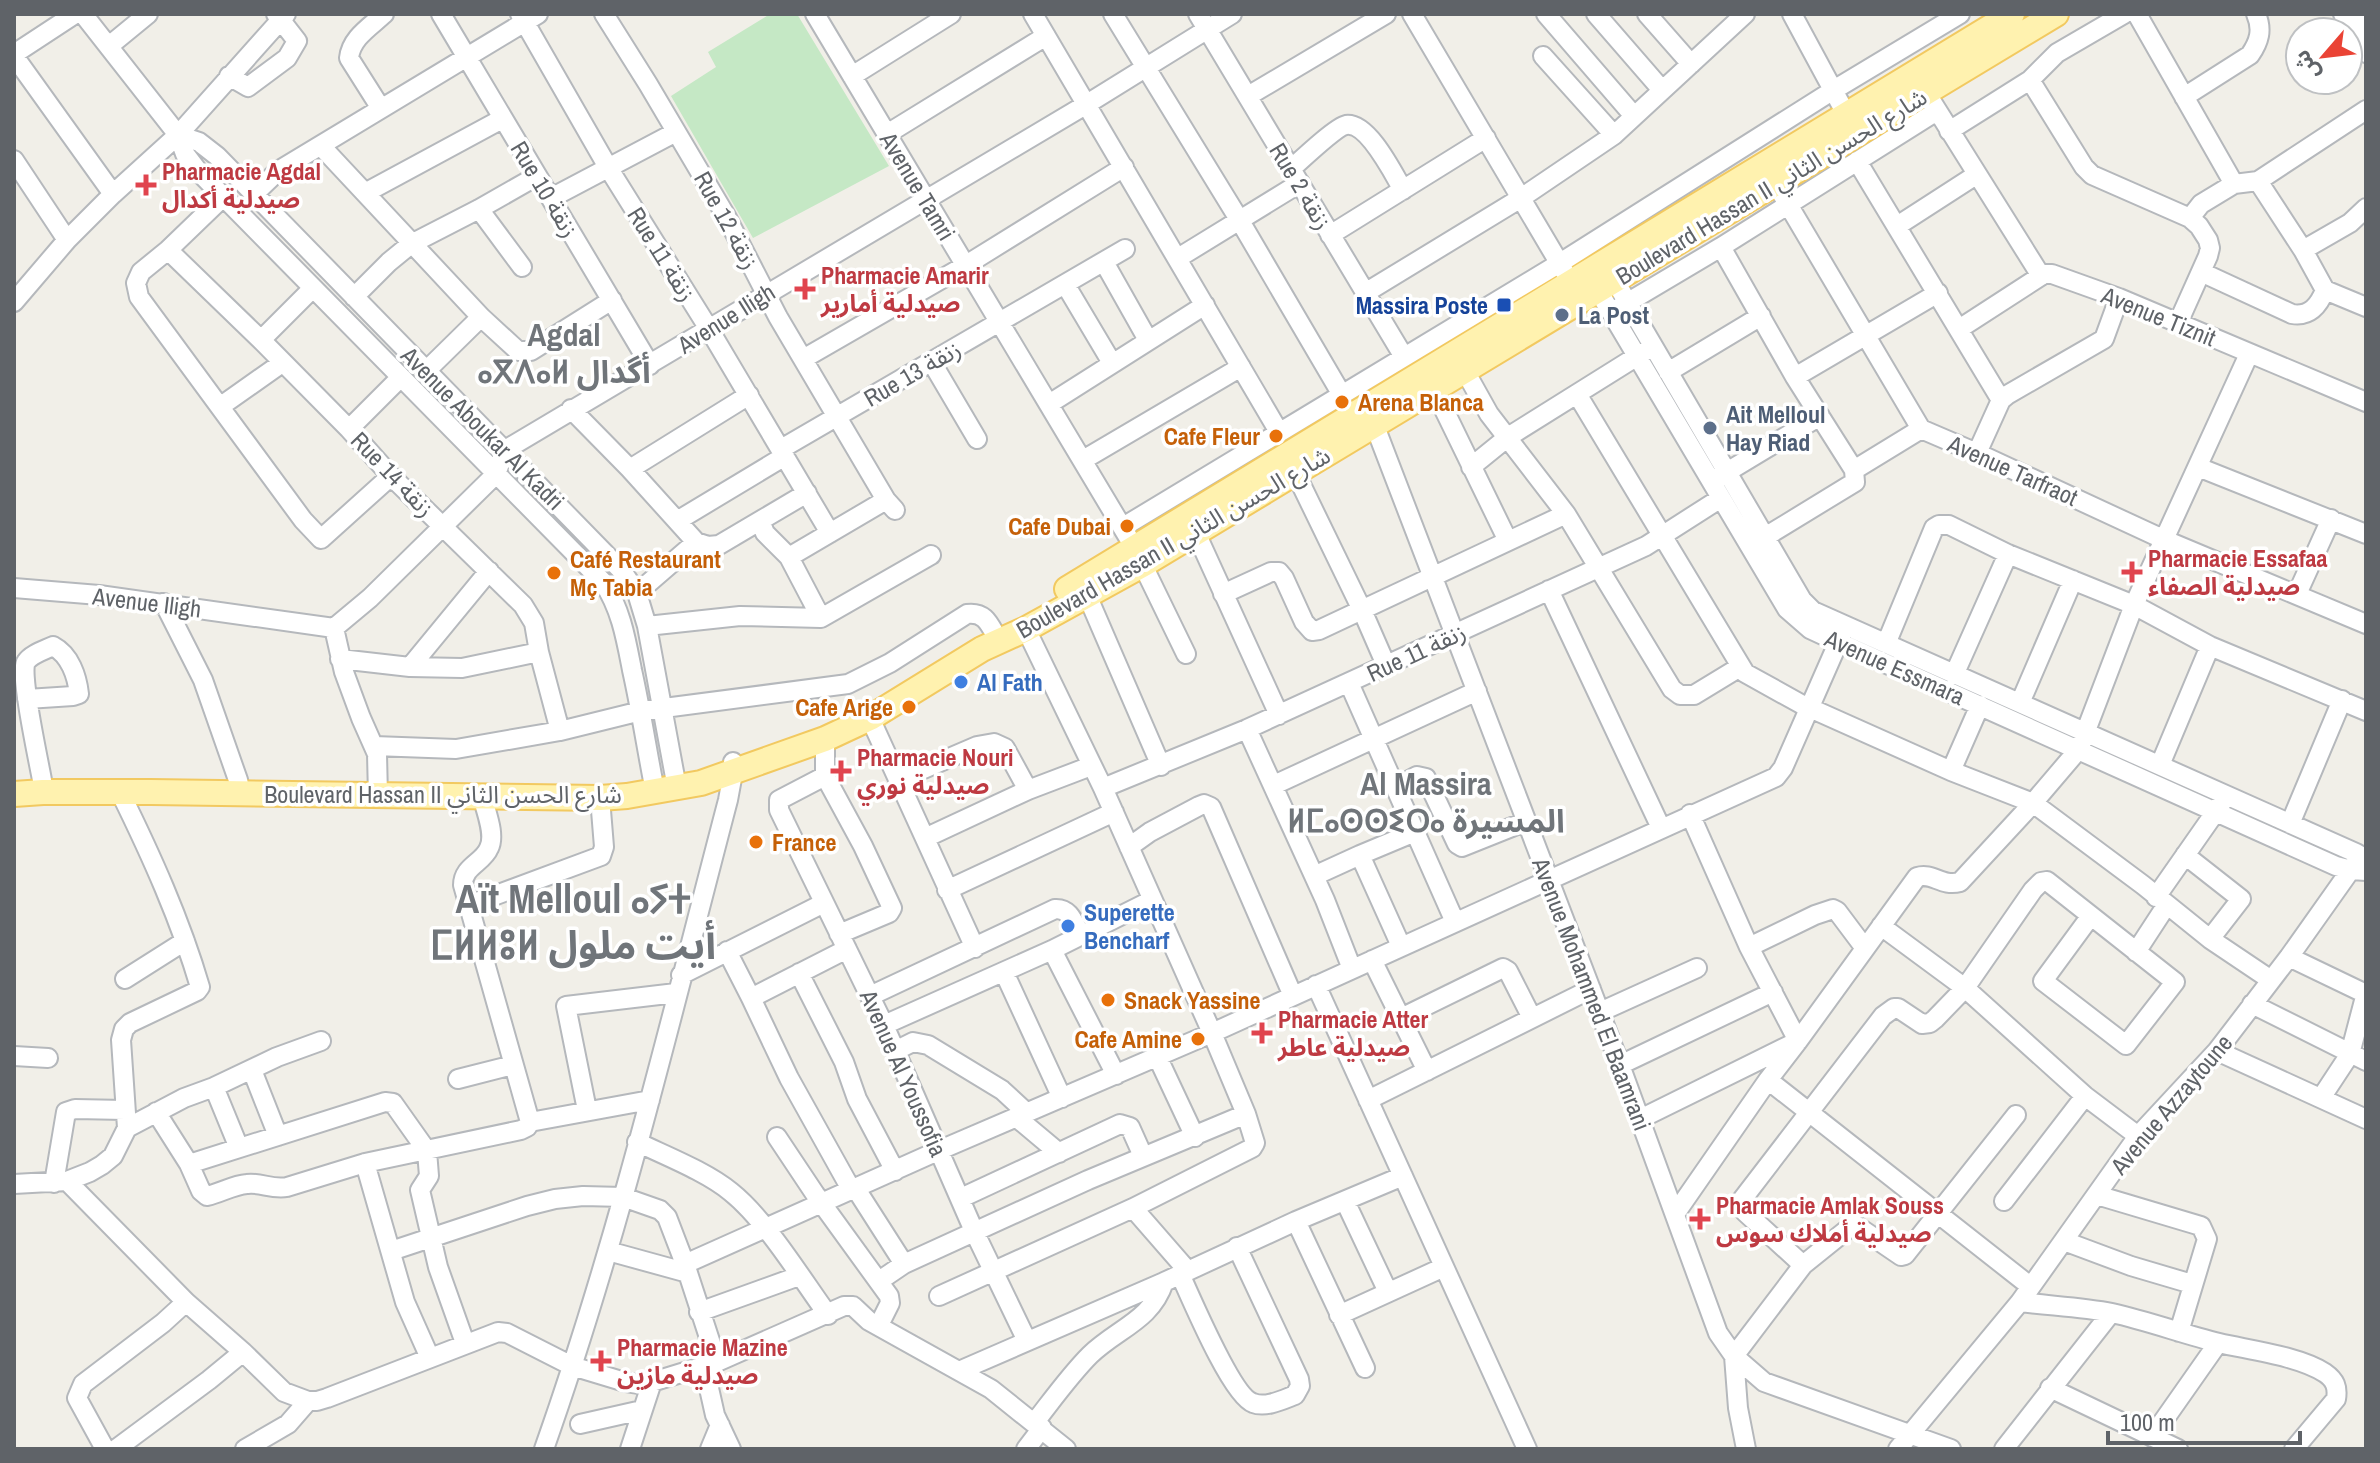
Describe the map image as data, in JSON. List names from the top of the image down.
{
  "streets": {
    "main road": ["Boulevard Hassan II شارع الحسن الثاني"],
    "street": [
      "Avenue Tamri",
      "Rue 2 زنقة",
      "Rue 10 زنقة",
      "Rue 12 زنقة",
      "Rue 11 زنقة",
      "Avenue Tiznit",
      "Avenue Iligh",
      "Rue 13 زنقة",
      "Avenue Aboukar Al Kadri",
      "Avenue Tarfraot",
      "Rue 14 زنقة",
      "Avenue Essmara",
      "Avenue Mohammed El Baamrani",
      "Avenue Al Youssofia",
      "Avenue Azzaytoune"
    ]
  },
  "crossings": [
    ["Avenue Tamri", "Boulevard Hassan II شارع الحسن الثاني"],
    ["Avenue Tamri", "Avenue Iligh"],
    ["Avenue Tamri", "Rue 13 زنقة"],
    ["Rue 2 زنقة", "Avenue Iligh"],
    ["Boulevard Hassan II شارع الحسن الثاني", "Avenue Aboukar Al Kadri"],
    ["Boulevard Hassan II شارع الحسن الثاني", "Avenue Tarfraot"],
    ["Boulevard Hassan II شارع الحسن الثاني", "Avenue Essmara"],
    ["Boulevard Hassan II شارع الحسن الثاني", "Avenue Mohammed El Baamrani"],
    ["Rue 10 زنقة", "Avenue Iligh"],
    ["Rue 12 زنقة", "Rue 11 زنقة"],
    ["Rue 12 زنقة", "Avenue Iligh"],
    ["Rue 12 زنقة", "Rue 13 زنقة"],
    ["Rue 11 زنقة", "Avenue Iligh"],
    ["Rue 11 زنقة", "Rue 13 زنقة"],
    ["Rue 11 زنقة", "Avenue Essmara"],
    ["Rue 11 زنقة", "Avenue Mohammed El Baamrani"],
    ["Avenue Iligh", "Avenue Aboukar Al Kadri"],
    ["Avenue Iligh", "Avenue Mohammed El Baamrani"],
    ["Avenue Essmara", "Avenue Azzaytoune"]
  ],
  "districts": ["Agdal ⴰⴳⴷⴰⵍ أگدال", "Al Massira ⵍⵎⴰⵙⵙⵉⵔⴰ المسيرة", "Aït Melloul ⴰⵢⵜ ⵎⵍⵍⵓⵍ أيت ملول"],
  "places": {
    "health": [
      "Pharmacie Agdal صيدلية أكدال",
      "Pharmacie Amarir صيدلية أمارير",
      "Pharmacie Essafaa صيدلية الصفاء",
      "Pharmacie Nouri صيدلية نوري",
      "Pharmacie Atter صيدلية عاطر",
      "Pharmacie Amlak Souss صيدلية أملاك سوس",
      "Pharmacie Mazine صيدلية مازين"
    ],
    "transit": ["Massira Poste"],
    "other": [
      "La Post",
      "Arena Blanca",
      "Ait Melloul Hay Riad",
      "Cafe Fleur",
      "Cafe Dubai",
      "Café Restaurant Mç Tabia",
      "Al Fath",
      "Cafe Arige",
      "France",
      "Superette Bencharf",
      "Snack Yassine",
      "Cafe Amine"
    ]
  },
  "scale_bar": "100 m",
  "north": "bottom left"
}
